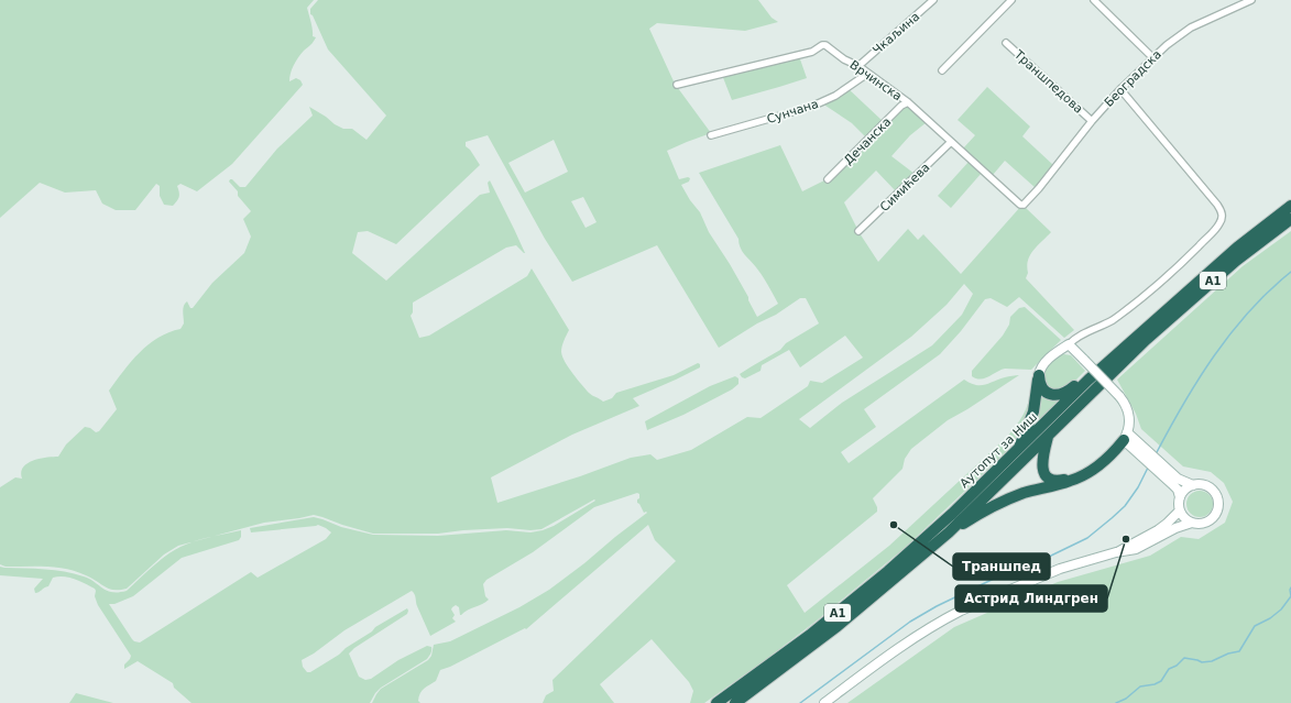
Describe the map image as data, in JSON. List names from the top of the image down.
{
  "streets": {
    "highway": ["A1", "Аутопут за Ниш"],
    "street": [
      "Чкаљина",
      "Београдска",
      "Врчинска",
      "Траншпедова",
      "Сунчана",
      "Дечанска",
      "Симићева"
    ]
  },
  "crossings": [
    ["Чкаљина", "Врчинска"],
    ["Београдска", "Врчинска"],
    ["Београдска", "Траншпедова"],
    ["Врчинска", "Сунчана"],
    ["Врчинска", "Дечанска"],
    ["Врчинска", "Симићева"]
  ],
  "places": ["Траншпед", "Астрид Линдгрен"]
}
